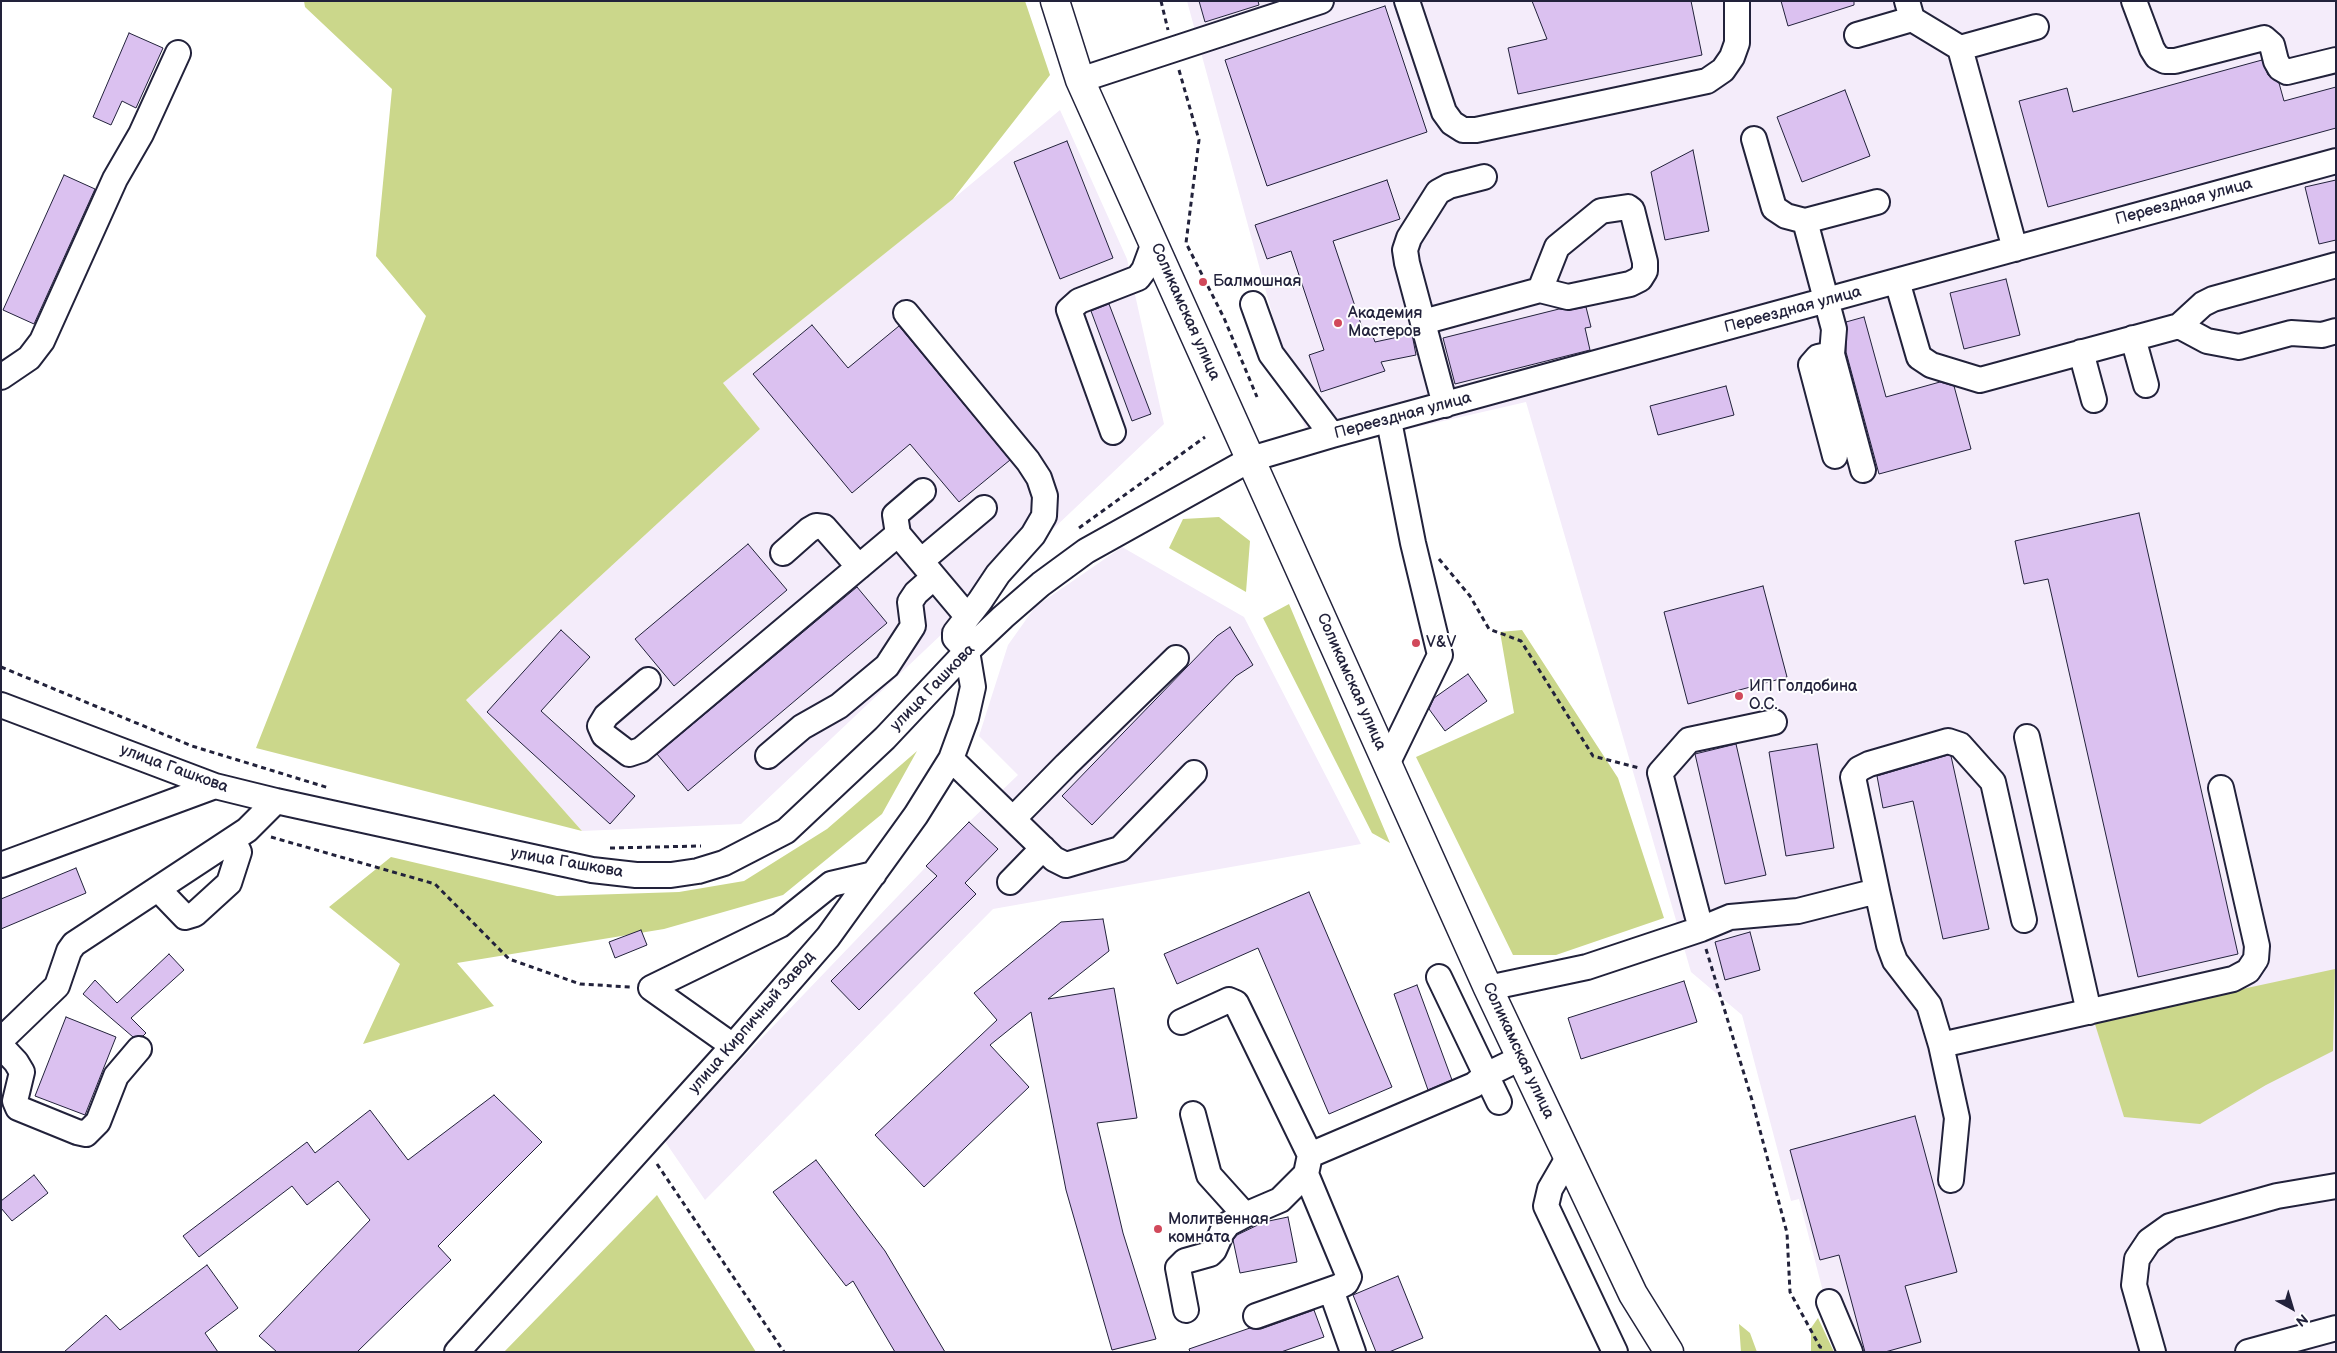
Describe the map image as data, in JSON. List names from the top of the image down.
{
  "streets": {
    "main road": ["Соликамская улица"],
    "street": ["Переездная улица", "улица Гашкова", "улица Кирпичный Завод"]
  },
  "crossings": [
    ["Переездная улица", "Соликамская улица"],
    ["Переездная улица", "улица Гашкова"],
    ["Соликамская улица", "улица Гашкова"],
    ["улица Гашкова", "улица Кирпичный Завод"]
  ],
  "places": [
    "Балмошная",
    "Академия Мастеров",
    "V&V",
    "ИП Голдобина О.С.",
    "Молитвенная комната"
  ],
  "north": "bottom right"
}
